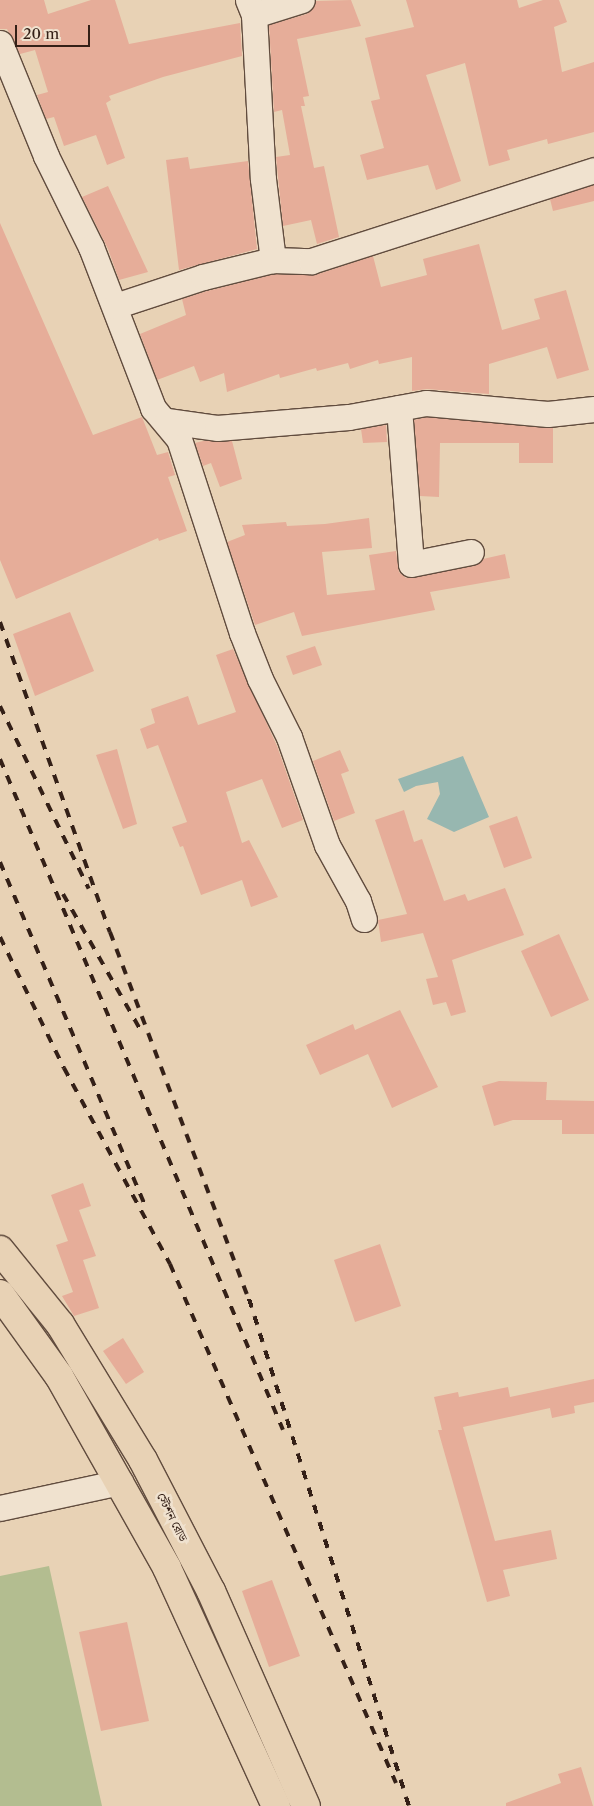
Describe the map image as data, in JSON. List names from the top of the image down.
{
  "streets": {
    "main road": ["স্টেশন রোড"]
  },
  "scale_bar": "20 m"
}
